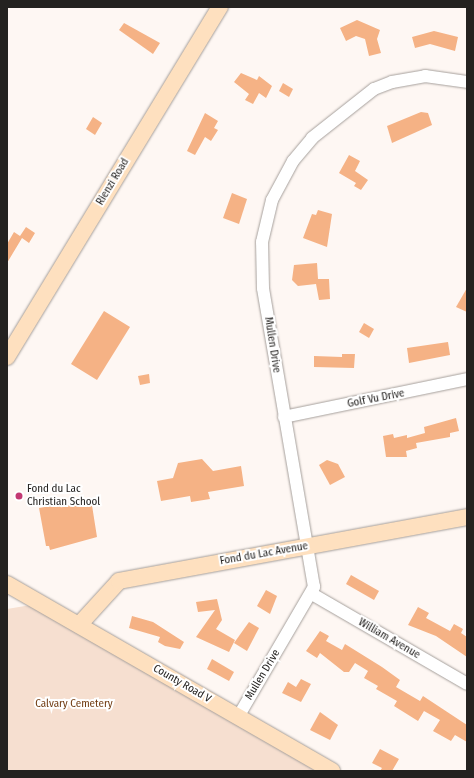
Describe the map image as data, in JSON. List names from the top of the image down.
{
  "streets": {
    "main road": ["Rienzi Road", "Fond du Lac Avenue", "County Road V"],
    "street": ["Mullen Drive", "Golf Vu Drive", "William Avenue"]
  },
  "crossings": [
    ["Mullen Drive", "Golf Vu Drive"],
    ["Mullen Drive", "Fond du Lac Avenue"],
    ["Mullen Drive", "William Avenue"],
    ["Mullen Drive", "County Road V"],
    ["Fond du Lac Avenue", "County Road V"]
  ],
  "parks": ["Calvary Cemetery"],
  "places": ["Fond du Lac Christian School"]
}
